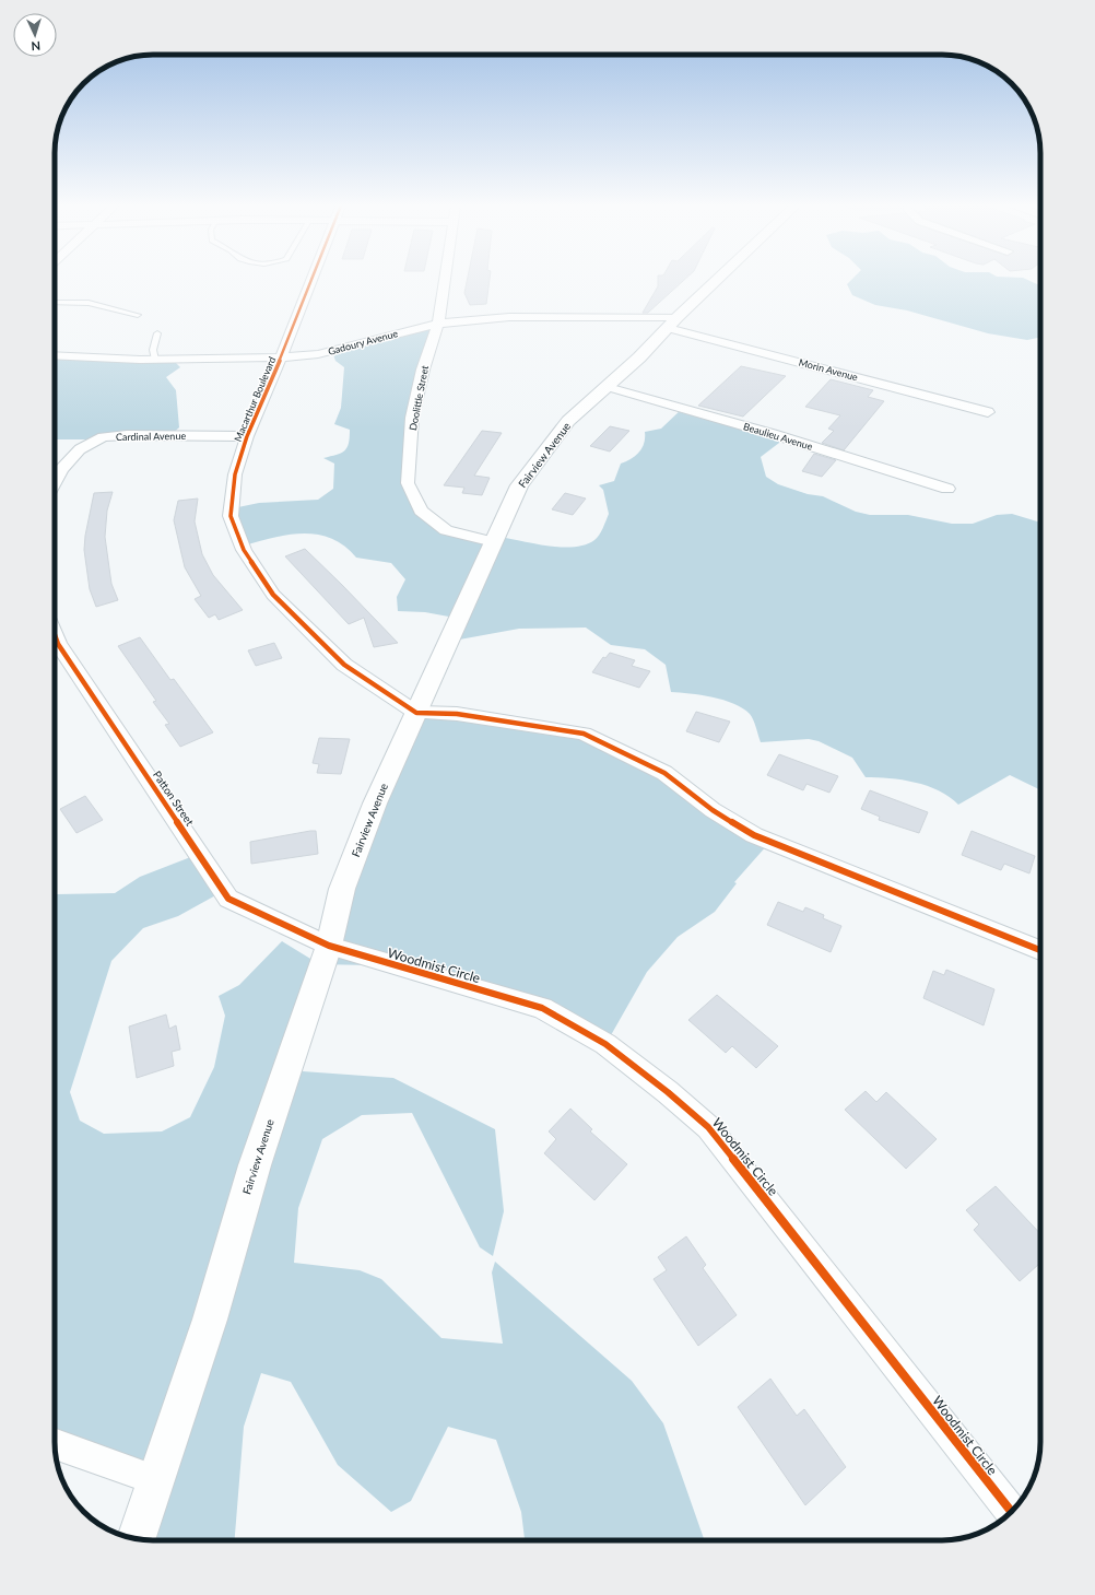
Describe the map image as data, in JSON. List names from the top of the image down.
{
  "streets": {
    "main road": ["Fairview Avenue"],
    "street": [
      "Gadoury Avenue",
      "Morin Avenue",
      "Doolittle Street",
      "Macarthur Boulevard",
      "Cardinal Avenue",
      "Beaulieu Avenue",
      "Patton Street",
      "Woodmist Circle"
    ]
  },
  "crossings": [
    ["Gadoury Avenue", "Morin Avenue"],
    ["Gadoury Avenue", "Doolittle Street"],
    ["Gadoury Avenue", "Macarthur Boulevard"],
    ["Gadoury Avenue", "Fairview Avenue"],
    ["Morin Avenue", "Fairview Avenue"],
    ["Doolittle Street", "Fairview Avenue"],
    ["Macarthur Boulevard", "Cardinal Avenue"],
    ["Macarthur Boulevard", "Fairview Avenue"],
    ["Beaulieu Avenue", "Fairview Avenue"],
    ["Fairview Avenue", "Patton Street"],
    ["Fairview Avenue", "Woodmist Circle"],
    ["Patton Street", "Woodmist Circle"]
  ],
  "north": "bottom"
}
